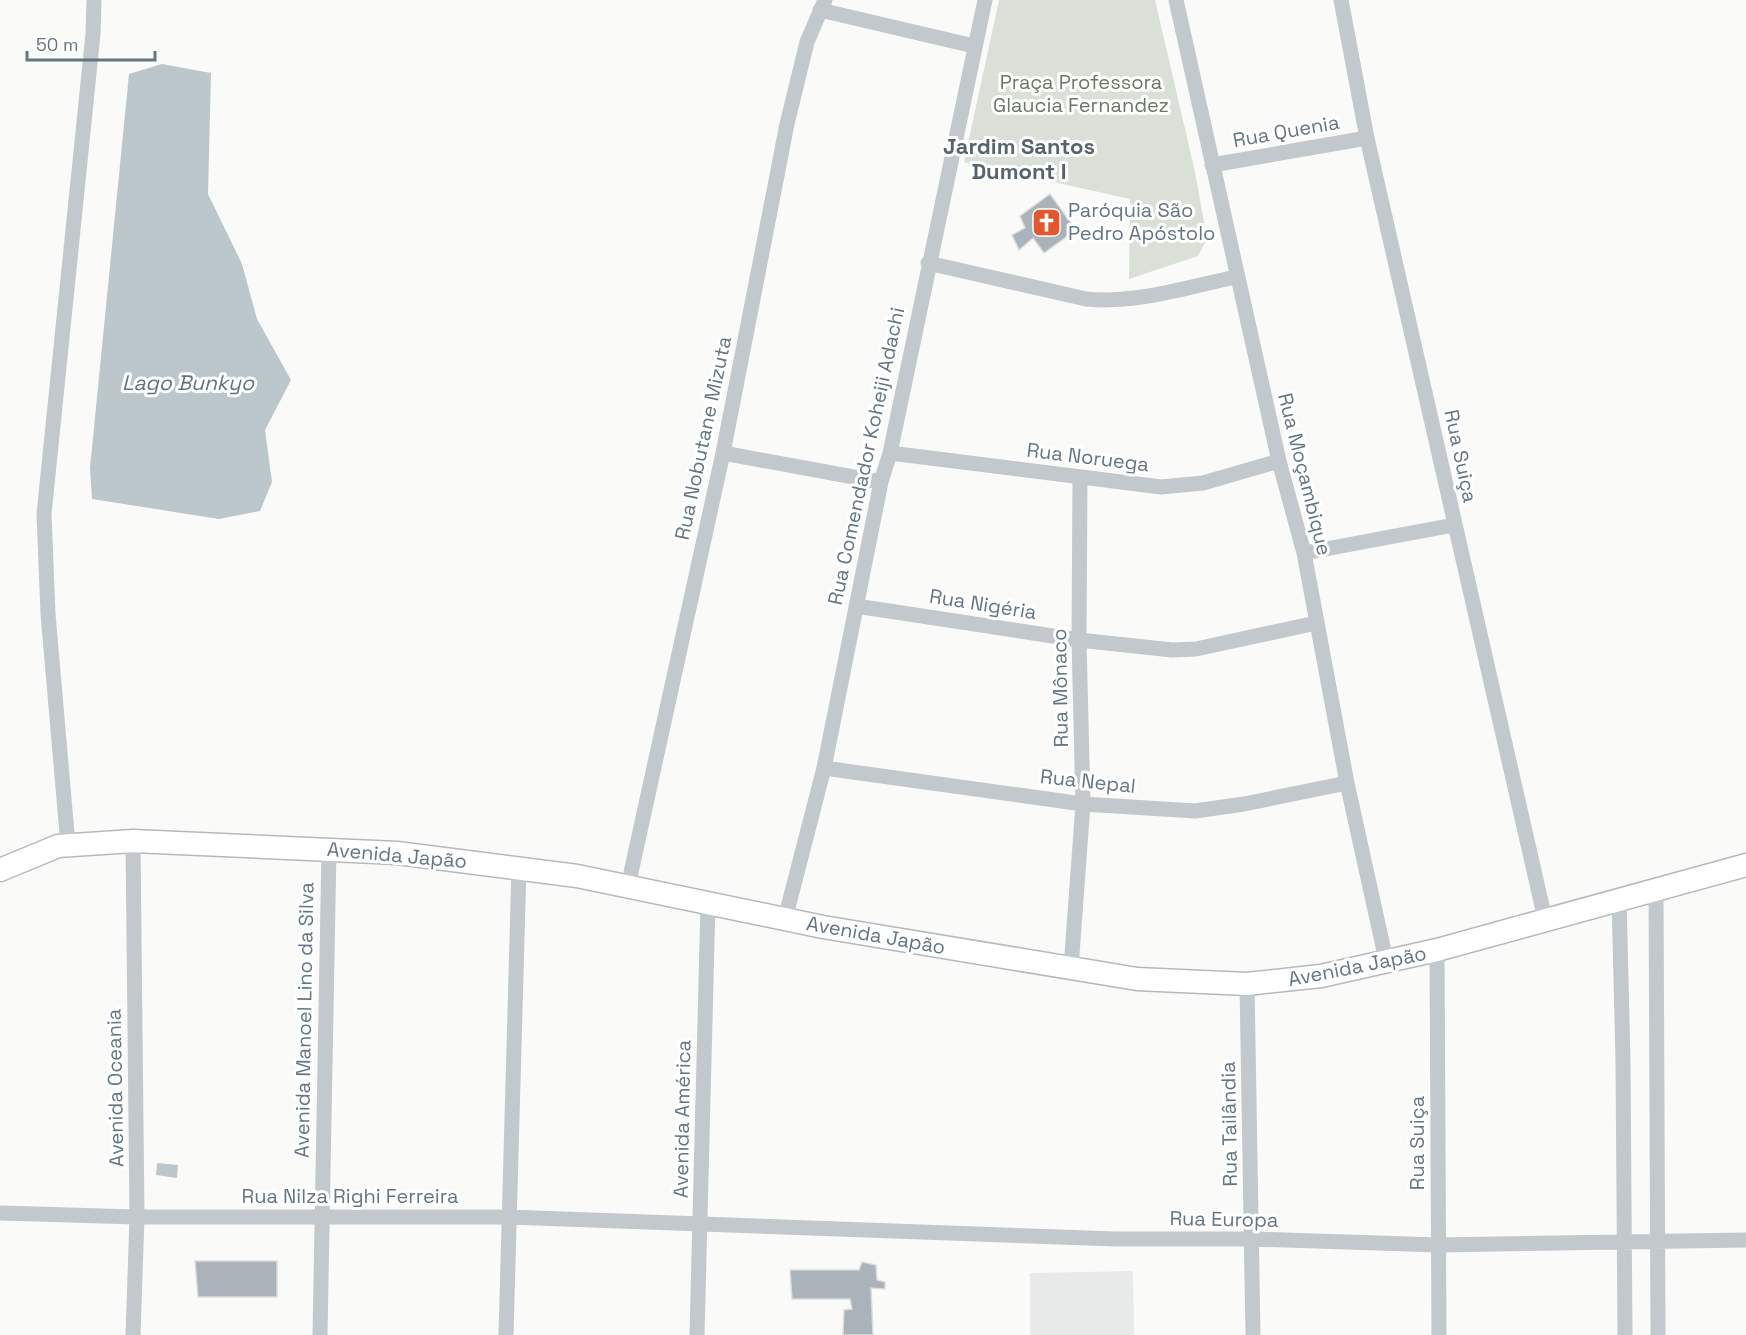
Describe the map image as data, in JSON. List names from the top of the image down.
{
  "streets": {
    "main road": ["Avenida Japão"],
    "street": [
      "Rua Quenia",
      "Rua Nobutane Mizuta",
      "Rua Comendador Koheiji Adachi",
      "Rua Suiça",
      "Rua Noruega",
      "Rua Moçambique",
      "Rua Nigéria",
      "Rua Mônaco",
      "Rua Nepal",
      "Avenida Manoel Lino da Silva",
      "Avenida Oceania",
      "Avenida América",
      "Rua Tailândia",
      "Rua Nilza Righi Ferreira",
      "Rua Europa"
    ]
  },
  "crossings": [
    ["Rua Quenia", "Rua Suiça"],
    ["Rua Quenia", "Rua Moçambique"],
    ["Rua Nobutane Mizuta", "Avenida Japão"],
    ["Rua Comendador Koheiji Adachi", "Rua Noruega"],
    ["Rua Comendador Koheiji Adachi", "Rua Nigéria"],
    ["Rua Comendador Koheiji Adachi", "Rua Nepal"],
    ["Rua Comendador Koheiji Adachi", "Avenida Japão"],
    ["Rua Suiça", "Avenida Japão"],
    ["Rua Suiça", "Rua Europa"],
    ["Rua Noruega", "Rua Moçambique"],
    ["Rua Noruega", "Rua Mônaco"],
    ["Rua Moçambique", "Rua Nigéria"],
    ["Rua Moçambique", "Rua Nepal"],
    ["Rua Moçambique", "Avenida Japão"],
    ["Rua Nigéria", "Rua Mônaco"],
    ["Rua Mônaco", "Rua Nepal"],
    ["Rua Mônaco", "Avenida Japão"],
    ["Avenida Japão", "Avenida Manoel Lino da Silva"],
    ["Avenida Japão", "Avenida Oceania"],
    ["Avenida Japão", "Avenida América"],
    ["Avenida Japão", "Rua Tailândia"],
    ["Avenida Manoel Lino da Silva", "Rua Nilza Righi Ferreira"],
    ["Avenida Oceania", "Rua Nilza Righi Ferreira"],
    ["Avenida América", "Rua Nilza Righi Ferreira"],
    ["Avenida América", "Rua Europa"],
    ["Rua Tailândia", "Rua Europa"],
    ["Rua Nilza Righi Ferreira", "Rua Europa"]
  ],
  "districts": ["Jardim Santos Dumont I"],
  "water": ["Lago Bunkyo"],
  "parks": ["Praça Professora Glaucia Fernandez"],
  "places": {
    "church": ["Paróquia São Pedro Apóstolo"]
  },
  "scale_bar": "50 m"
}
